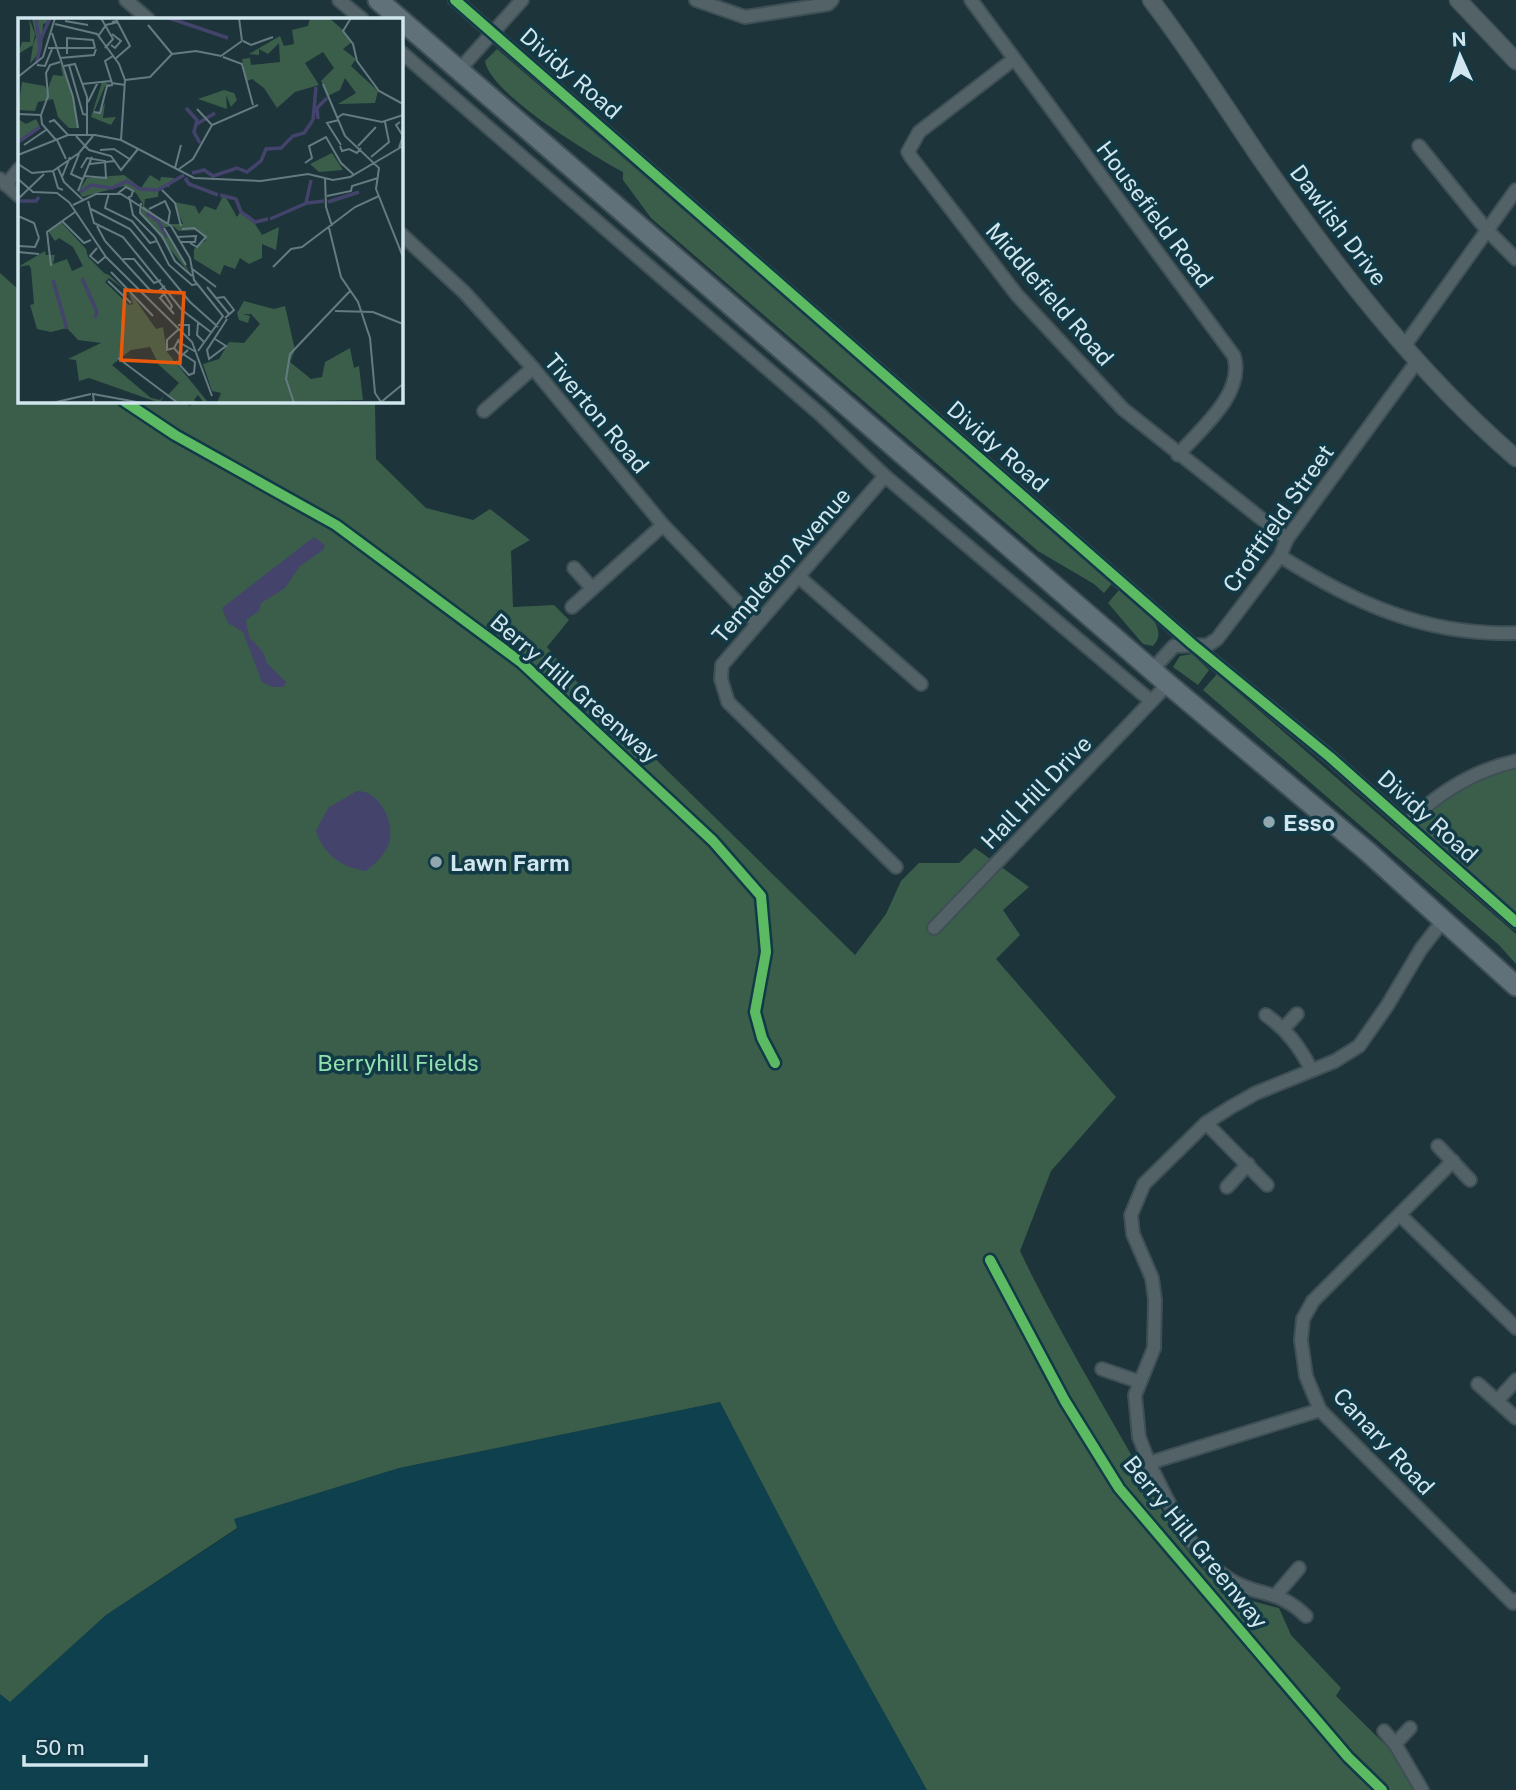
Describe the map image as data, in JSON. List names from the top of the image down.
{
  "streets": {
    "street": [
      "Dividy Road",
      "Housefield Road",
      "Dawlish Drive",
      "Middlefield Road",
      "Tiverton Road",
      "Croftfield Street",
      "Templeton Avenue",
      "Hall Hill Drive",
      "Canary Road"
    ],
    "cycle path": ["Berry Hill Greenway"]
  },
  "crossings": [
    ["Dividy Road", "Croftfield Street"],
    ["Housefield Road", "Middlefield Road"],
    ["Dawlish Drive", "Croftfield Street"],
    ["Middlefield Road", "Croftfield Street"],
    ["Tiverton Road", "Templeton Avenue"]
  ],
  "parks": ["Berryhill Fields"],
  "places": ["Esso", "Lawn Farm"],
  "scale_bar": "50 m",
  "north": "top"
}
